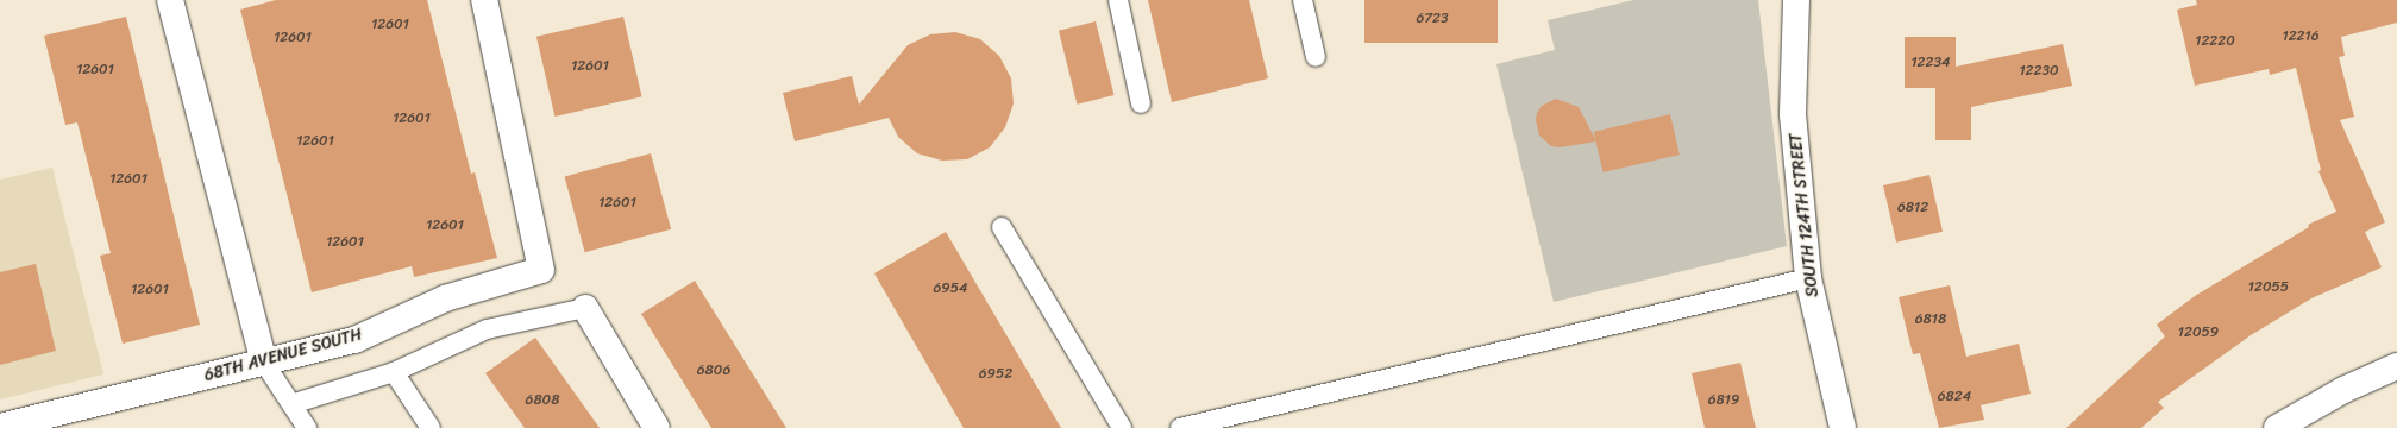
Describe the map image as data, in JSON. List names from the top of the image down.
{
  "streets": {
    "street": ["SOUTH 124TH STREET", "68TH AVENUE SOUTH"]
  },
  "house_numbers": [
    "6723",
    "12601",
    "12216",
    "12601",
    "12220",
    "12234",
    "12601",
    "12601",
    "12230",
    "12601",
    "12601",
    "12601",
    "12601",
    "6812",
    "12601",
    "12601",
    "12055",
    "6954",
    "12601",
    "6818",
    "12059",
    "6806",
    "6952",
    "6824",
    "6808",
    "6819"
  ]
}
